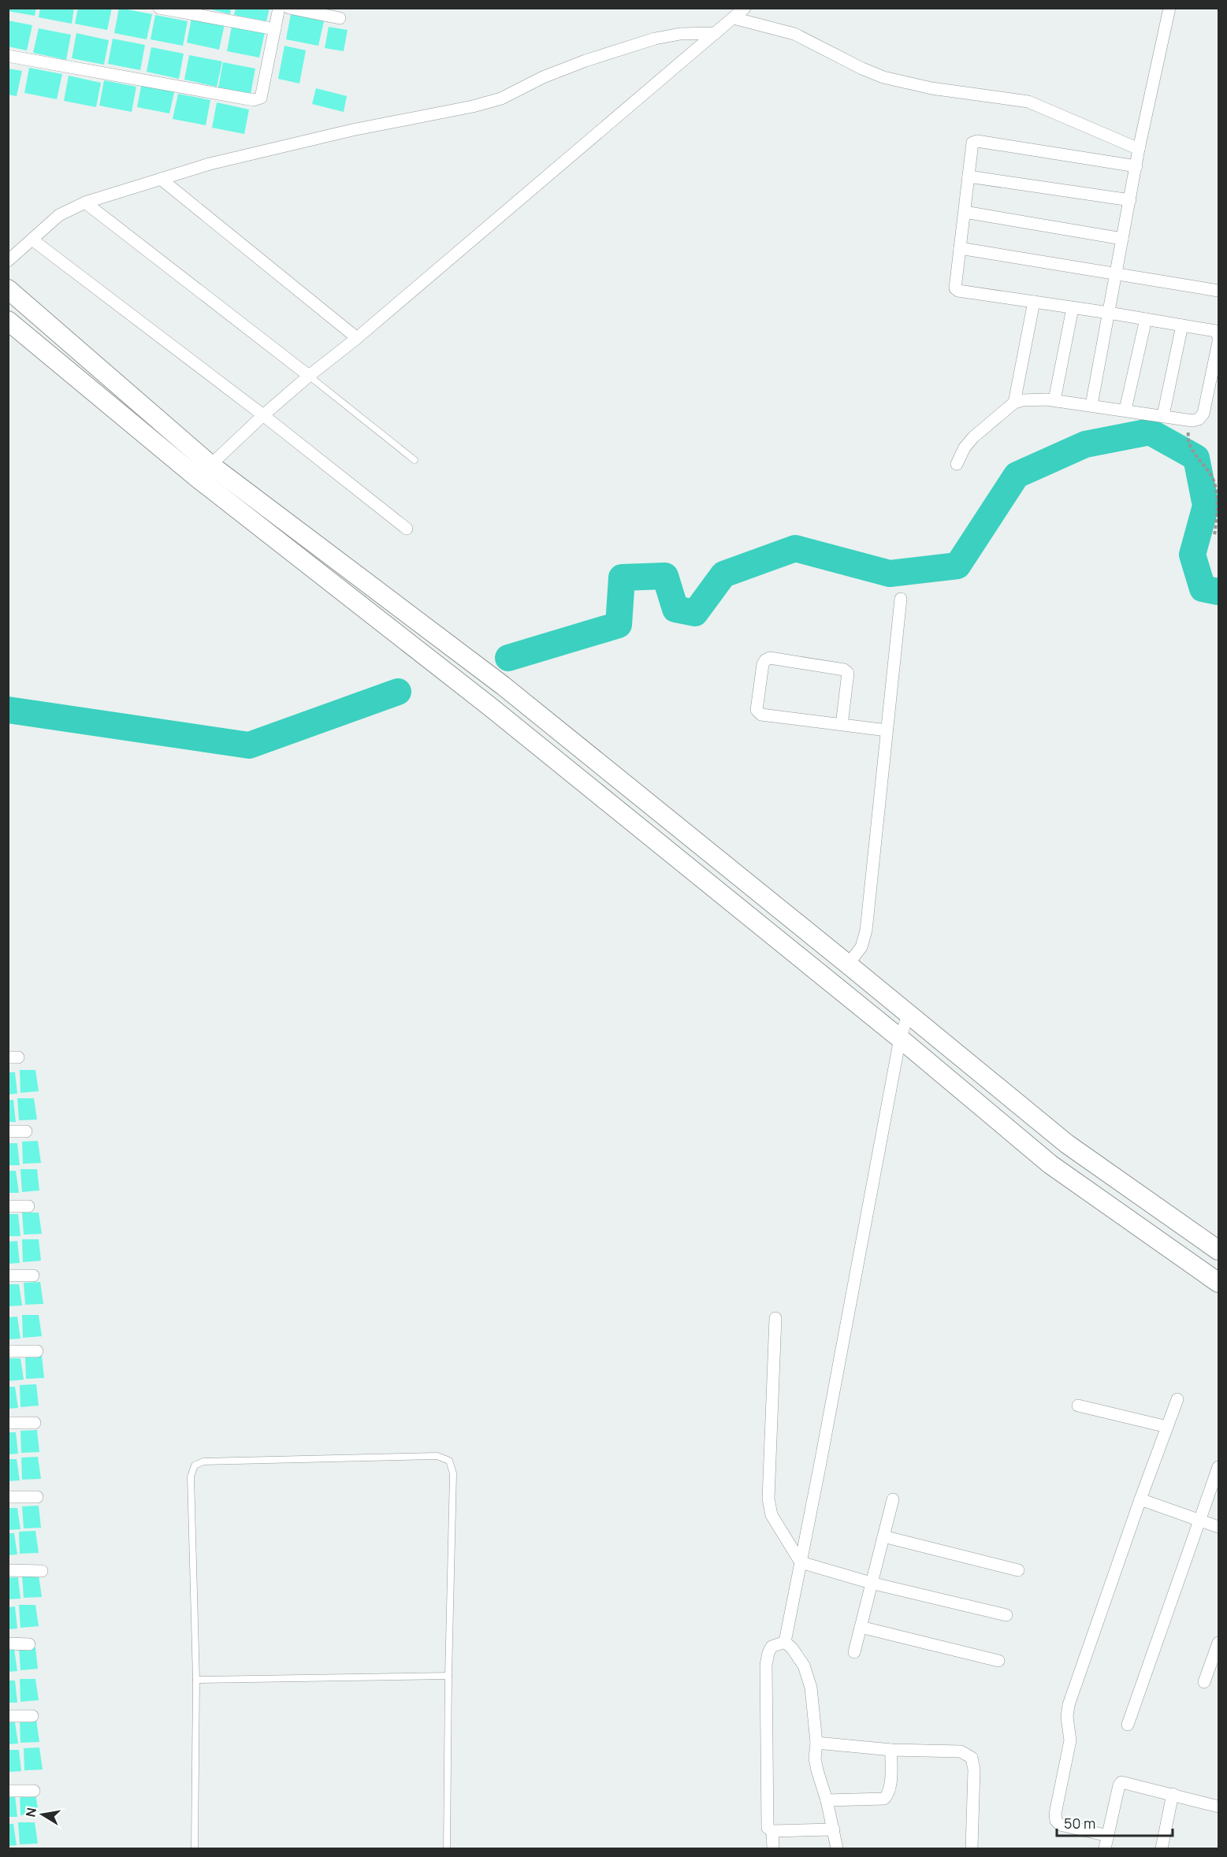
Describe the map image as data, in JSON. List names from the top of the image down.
{
  "scale_bar": "50 m",
  "north": "left"
}
